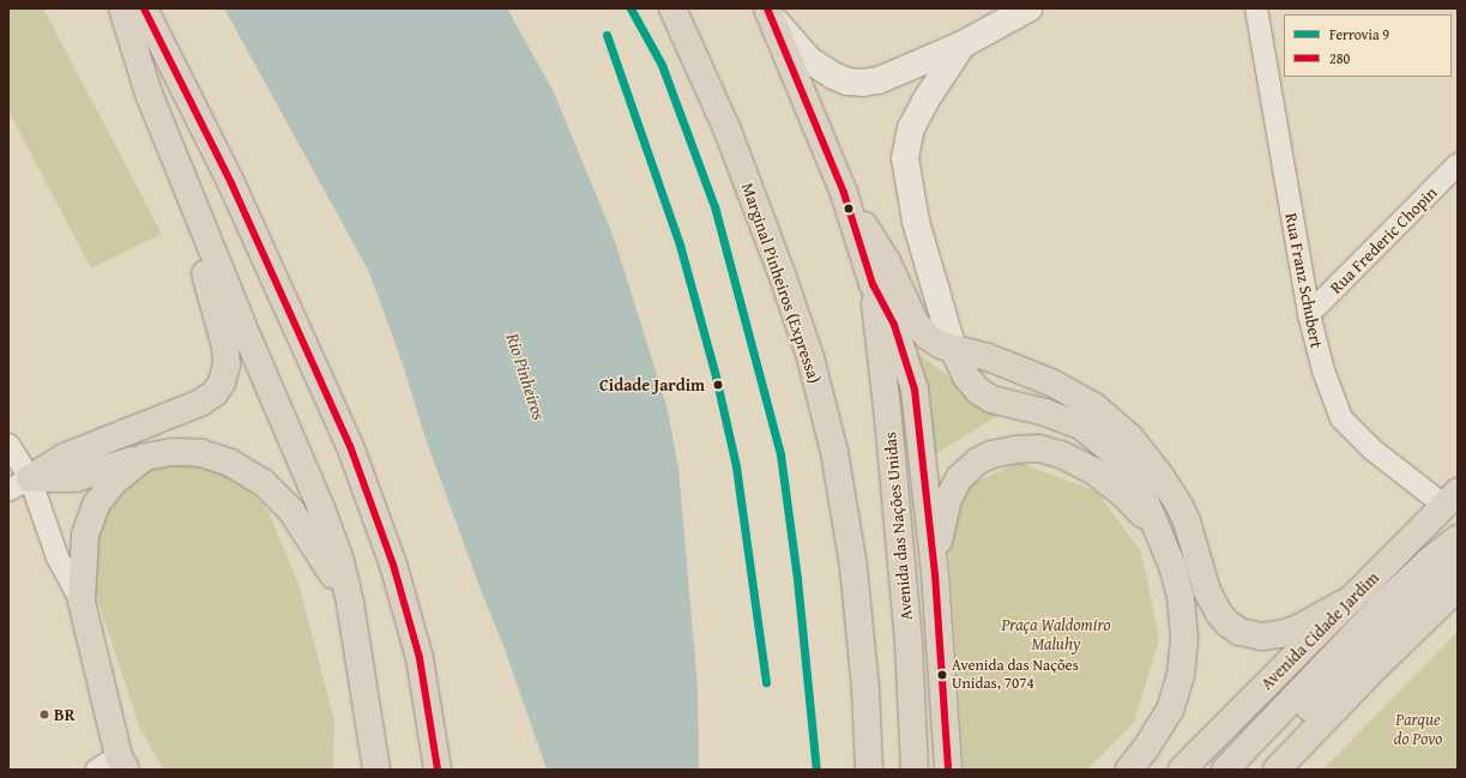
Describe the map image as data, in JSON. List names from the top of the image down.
{
  "streets": {
    "highway": ["Marginal Pinheiros (Expressa)", "Avenida das Nações Unidas", "Avenida Cidade Jardim"],
    "street": ["Rua Frederic Chopin", "Rua Franz Schubert"]
  },
  "crossings": [
    ["Rua Frederic Chopin", "Rua Franz Schubert"],
    ["Rua Franz Schubert", "Avenida Cidade Jardim"]
  ],
  "water": ["Rio Pinheiros"],
  "parks": ["Praça Waldomiro Maluhy", "Parque do Povo"],
  "places": ["Cidade Jardim", "Avenida das Nações Unidas, 7074", "BR"],
  "lines": ["rail line 9", "transit line 280"],
  "legend": ["Ferrovia 9", "280"]
}
